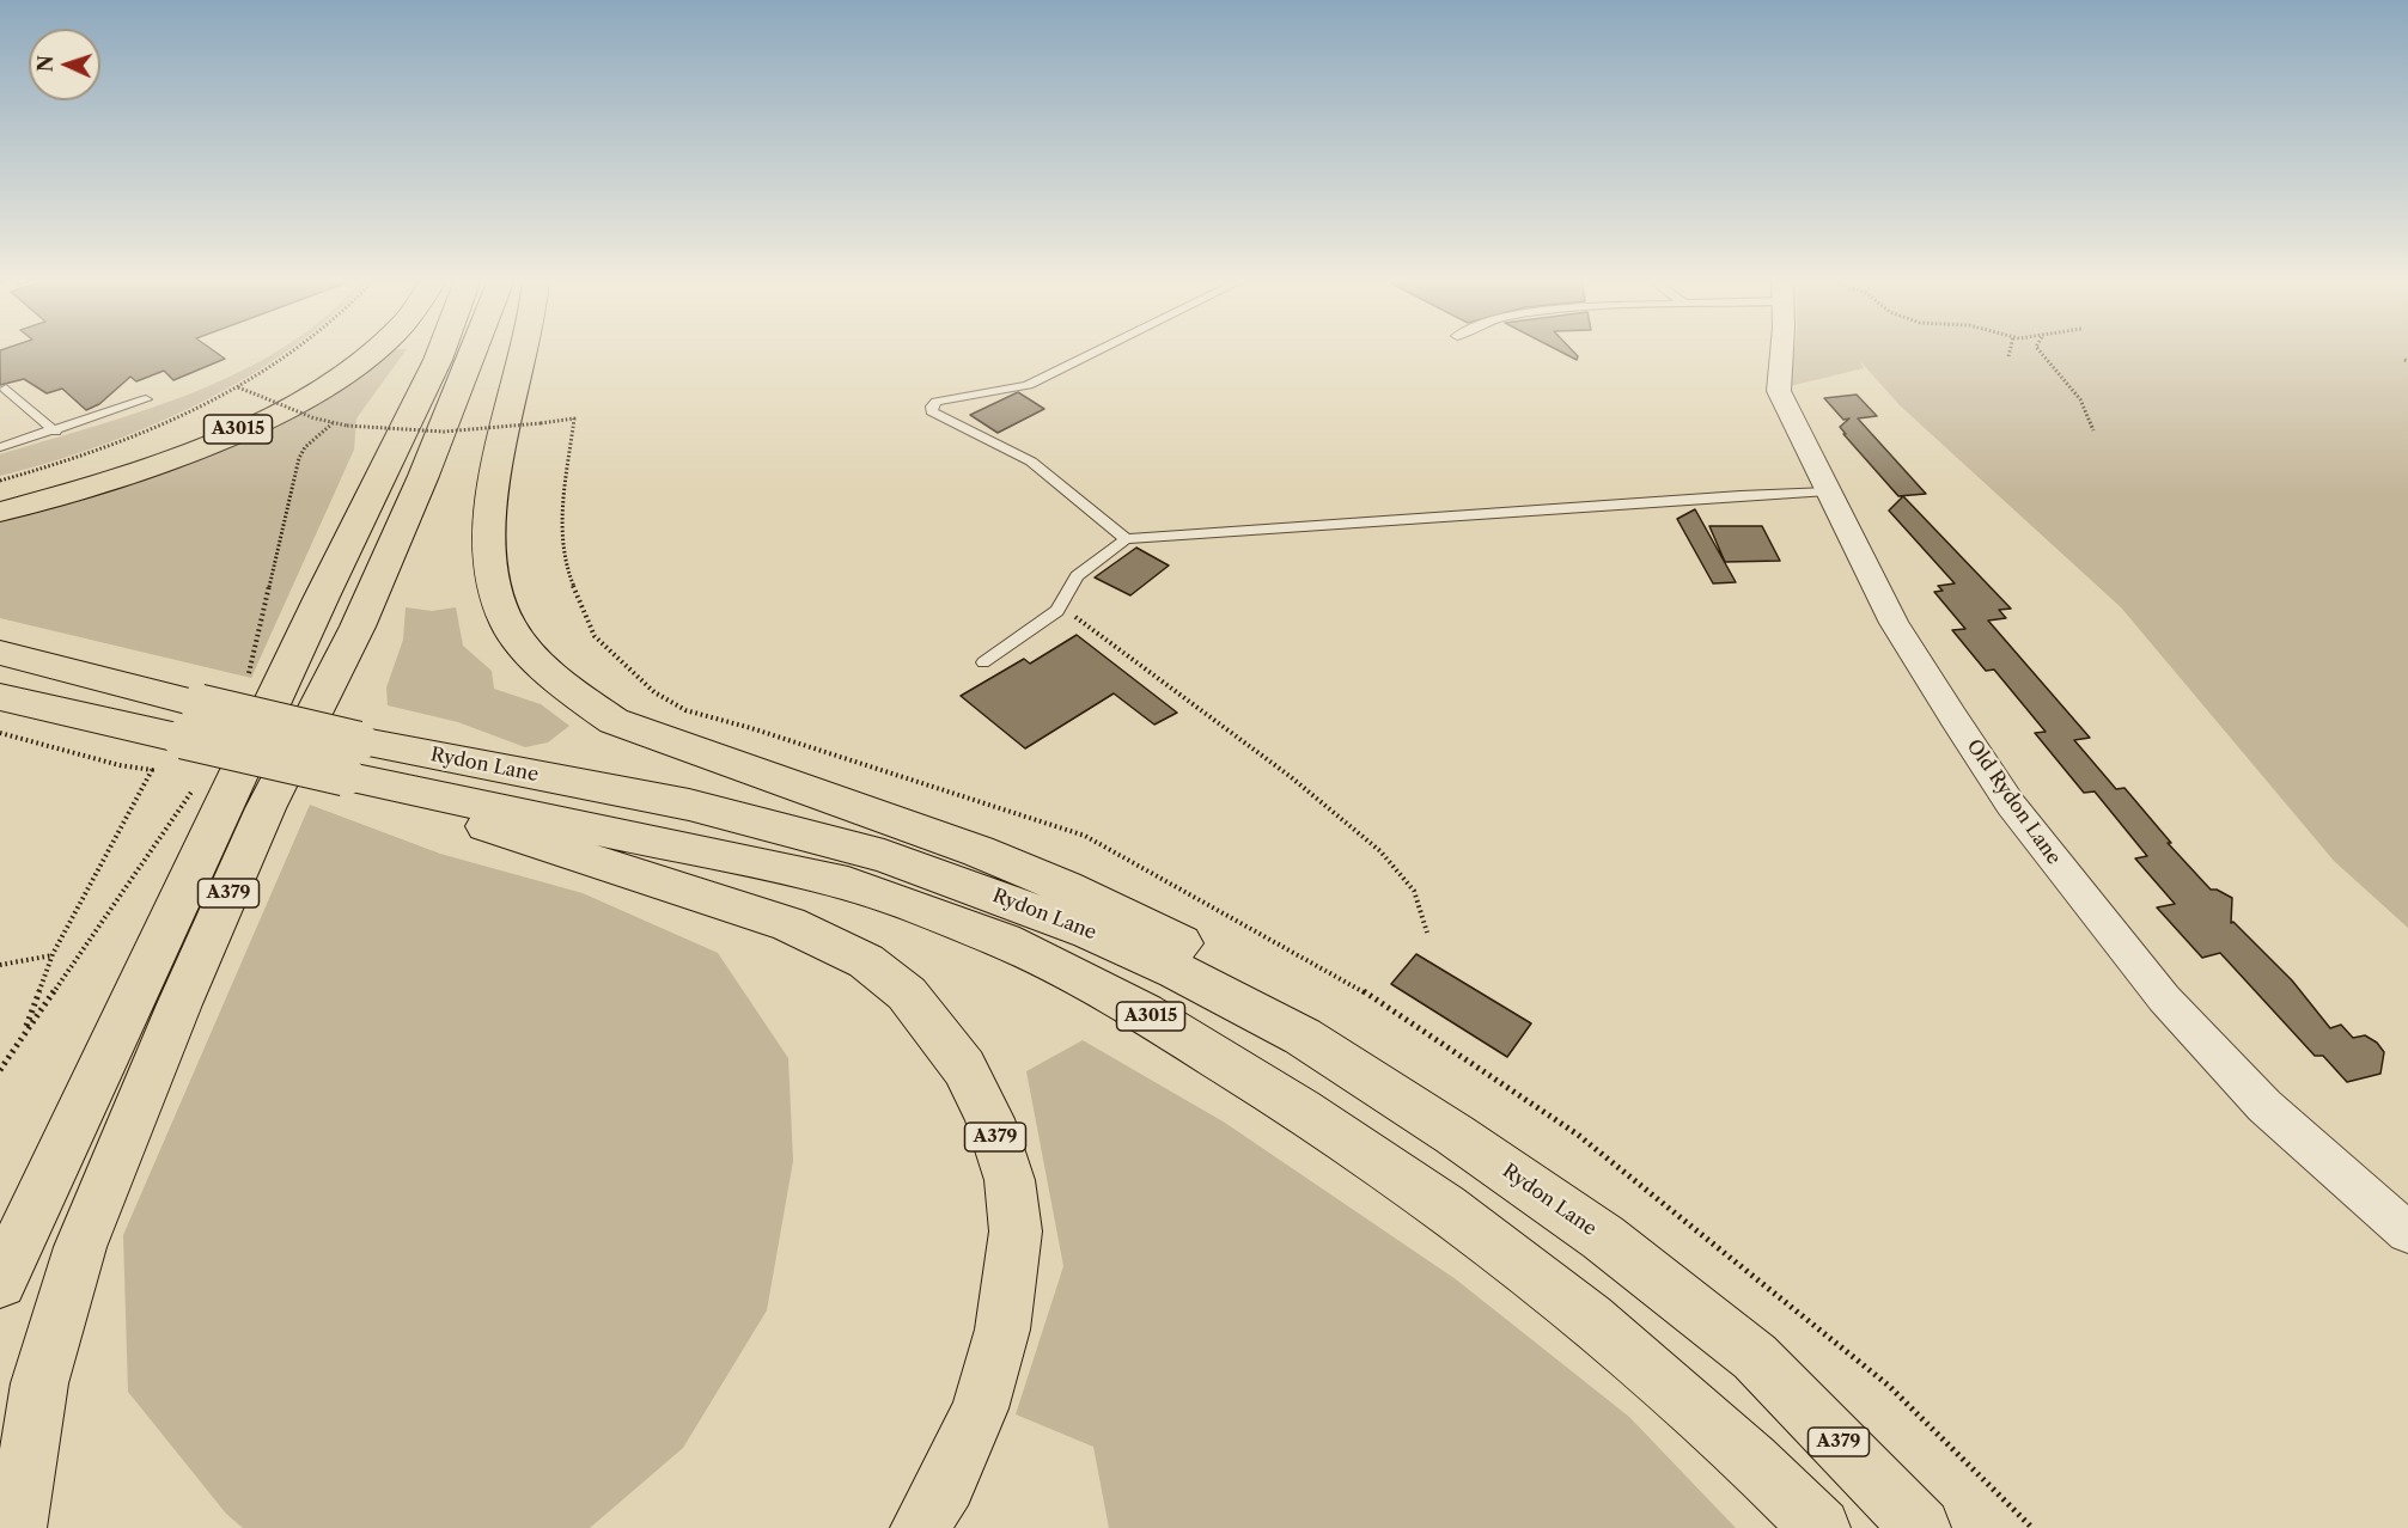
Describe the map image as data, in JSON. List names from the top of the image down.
{
  "streets": {
    "main road": ["A3015", "Rydon Lane", "A379"],
    "street": ["Old Rydon Lane"]
  },
  "crossings": [
    ["Rydon Lane", "A379"]
  ],
  "north": "left"
}
